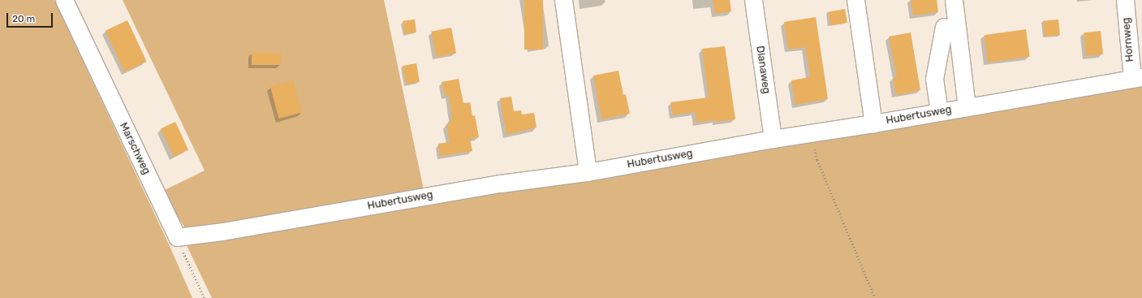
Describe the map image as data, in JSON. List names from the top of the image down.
{
  "streets": {
    "street": [
      "Hornweg",
      "Dianaweg",
      "Hubertusweg",
      "Marschweg"
    ]
  },
  "crossings": [
    ["Hornweg", "Hubertusweg"],
    ["Dianaweg", "Hubertusweg"],
    ["Hubertusweg", "Marschweg"]
  ],
  "scale_bar": "20 m"
}
